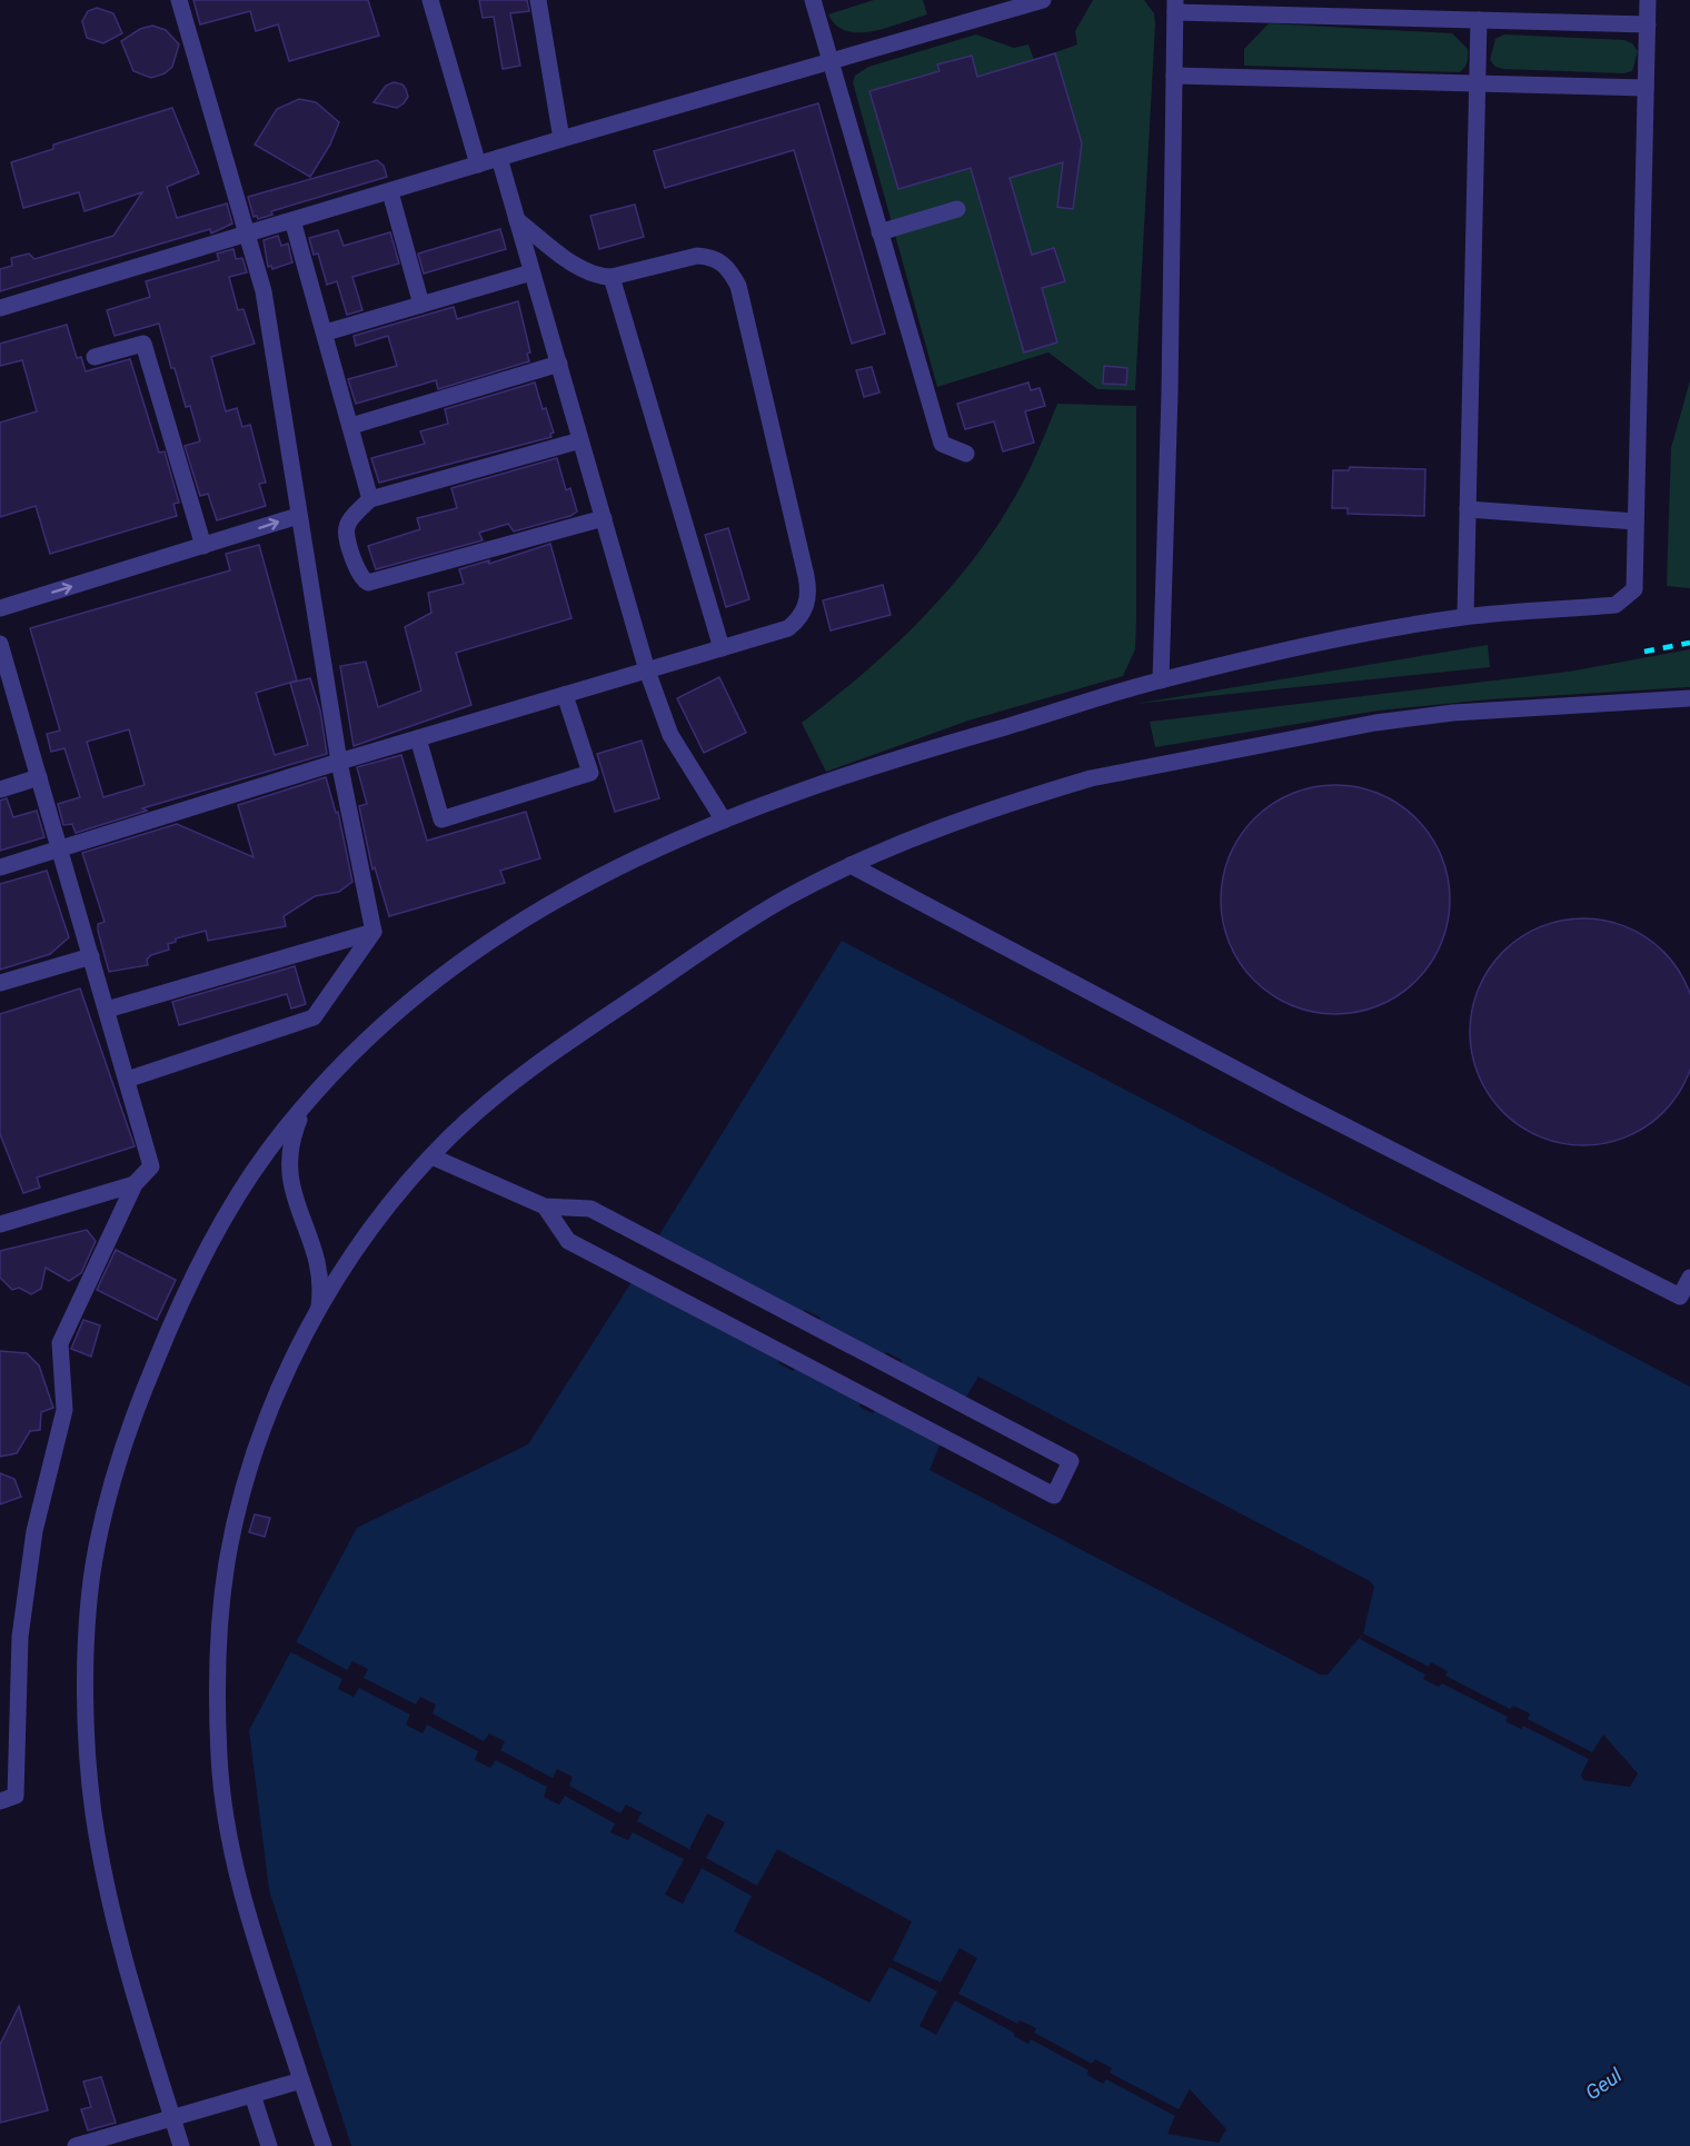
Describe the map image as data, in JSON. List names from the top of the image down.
{
  "water": ["Geul"]
}
